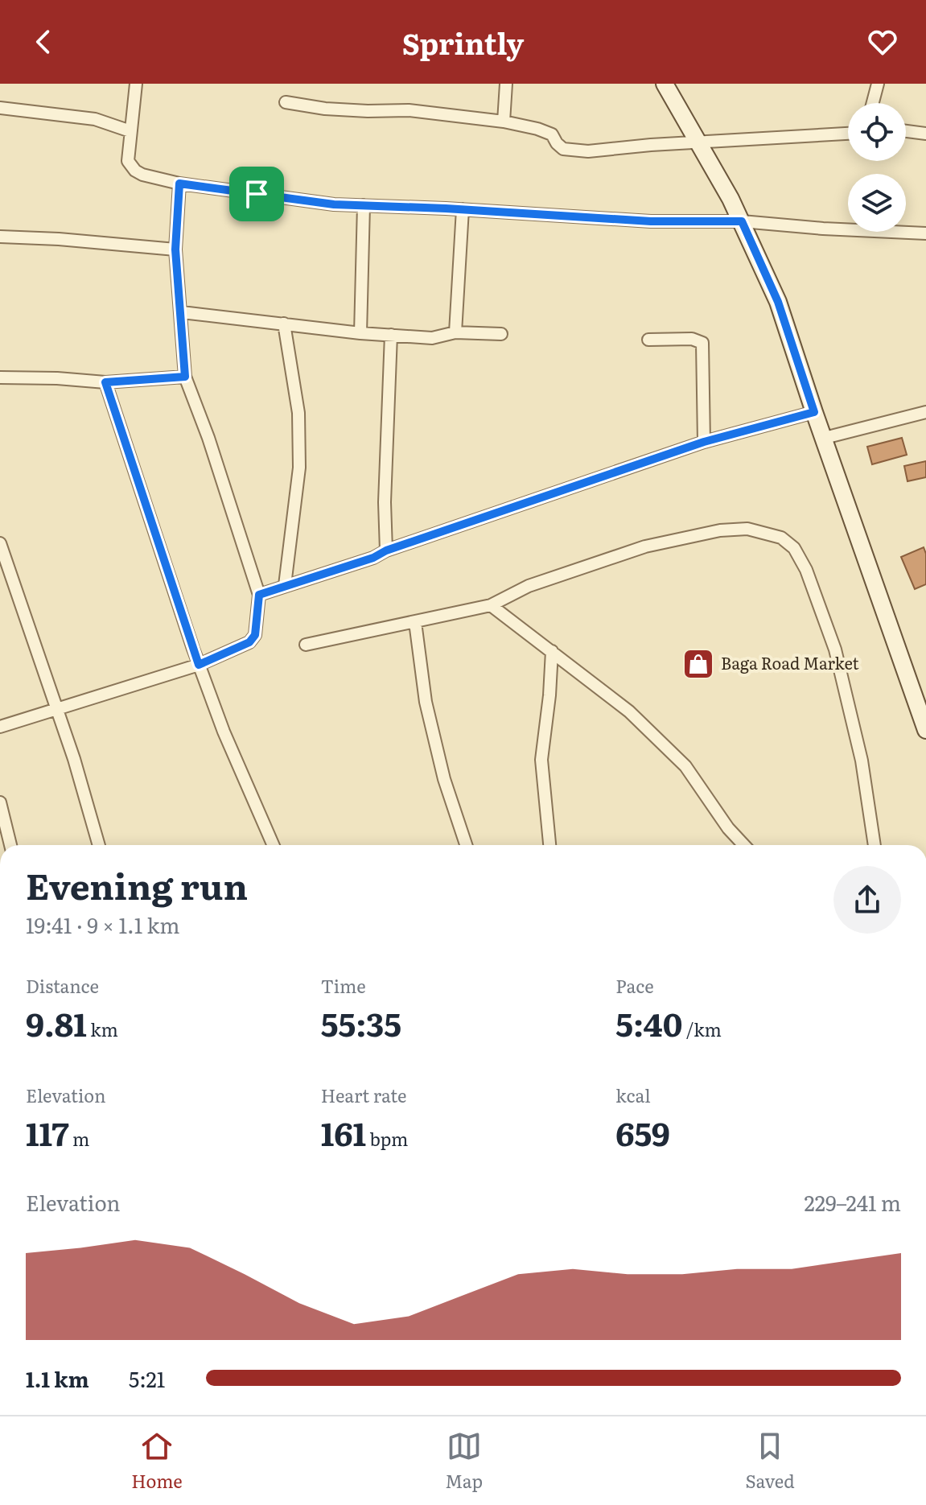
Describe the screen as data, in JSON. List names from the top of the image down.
{
  "places": {
    "shop": ["Baga Road Market"]
  },
  "page": {
    "header": "Sprintly",
    "heading": ["Evening run", "19:41 · 9 × 1.1 km"],
    "stats": [
      ["Distance", "9.81 km"],
      ["Time", "55:35"],
      ["Pace", "5:40 /km"],
      ["Elevation", "117 m"],
      ["Heart rate", "161 bpm"],
      ["kcal", "659"]
    ],
    "chart": ["Elevation", "229–241 m"],
    "list": [
      {
        "name": "1.1 km",
        "note": "5:21"
      }
    ],
    "tabs": ["Home", "Map", "Saved"]
  }
}
